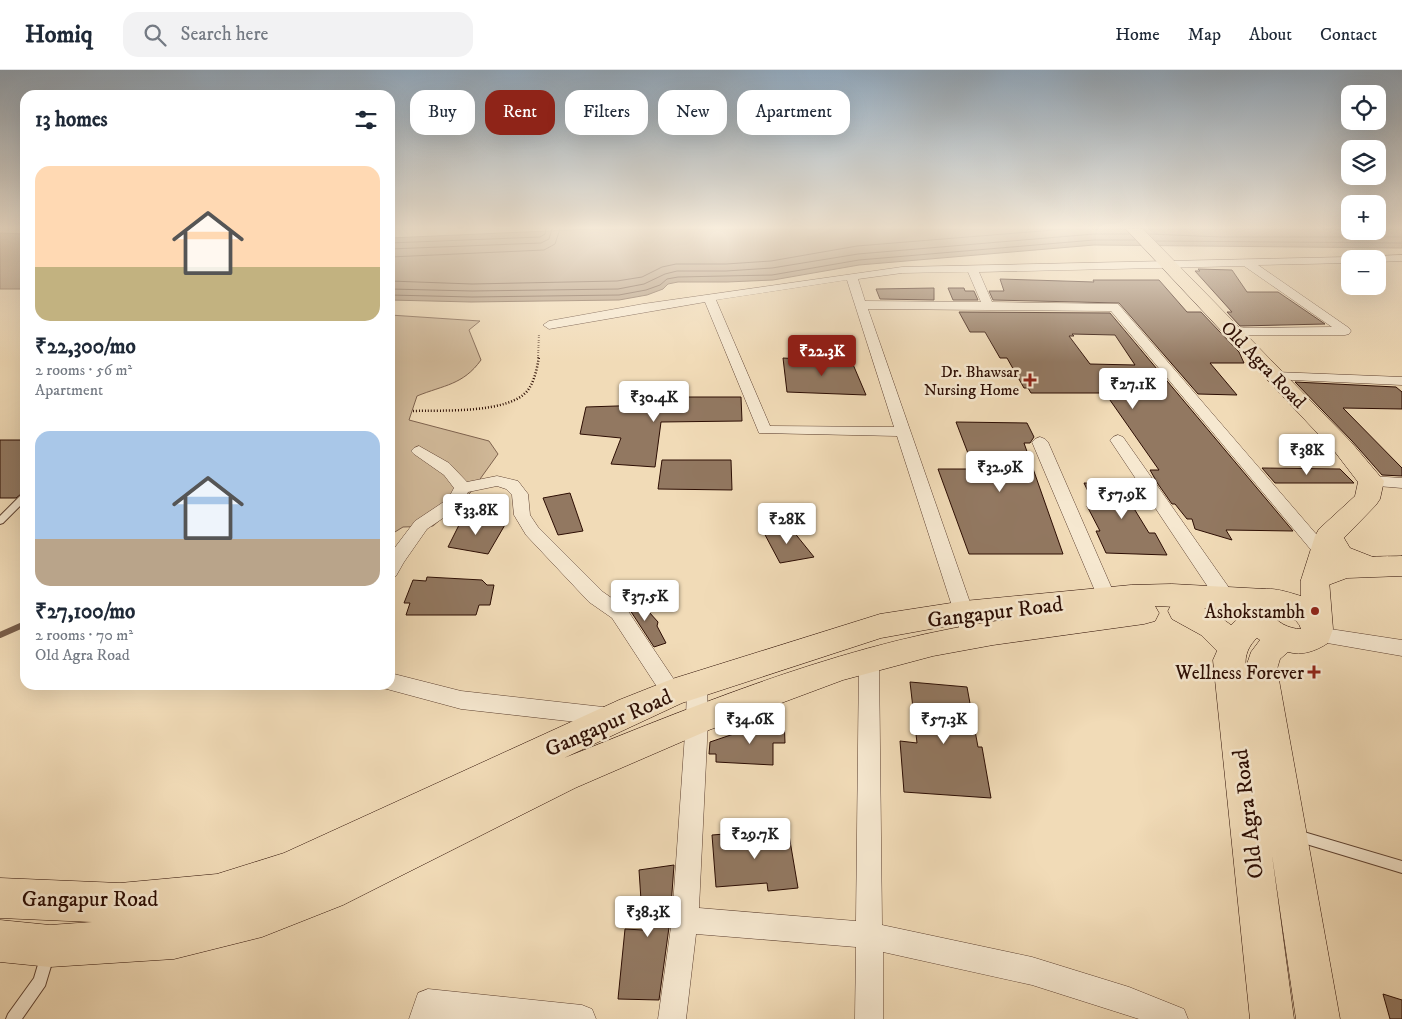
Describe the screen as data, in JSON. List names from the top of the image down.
{
  "streets": {
    "main road": ["Old Agra Road", "Gangapur Road"]
  },
  "crossings": [
    ["Old Agra Road", "Gangapur Road"]
  ],
  "places": {
    "health": ["Dr. Bhawsar Nursing Home", "Wellness Forever"],
    "other": ["Ashokstambh"]
  },
  "page": {
    "header": "Homiq",
    "search": "Search here",
    "nav": [
      "Home",
      "Map",
      "About",
      "Contact"
    ],
    "map_buttons": ["+", "−"],
    "chip": [
      "Buy",
      "Rent",
      "Filters",
      "New",
      "Apartment"
    ],
    "heading": "13 homes",
    "list": [
      {
        "name": "₹22,300/mo",
        "note": "2 rooms · 56 m² · Apartment"
      },
      {
        "name": "₹27,100/mo",
        "note": "2 rooms · 70 m² · Old Agra Road"
      }
    ],
    "price": [
      "₹22.3K",
      "₹27.1K",
      "₹30.4K",
      "₹38K",
      "₹32.9K",
      "₹57.9K",
      "₹33.8K",
      "₹28K",
      "₹37.5K",
      "₹34.6K",
      "₹57.3K",
      "₹29.7K",
      "₹38.3K"
    ]
  }
}
